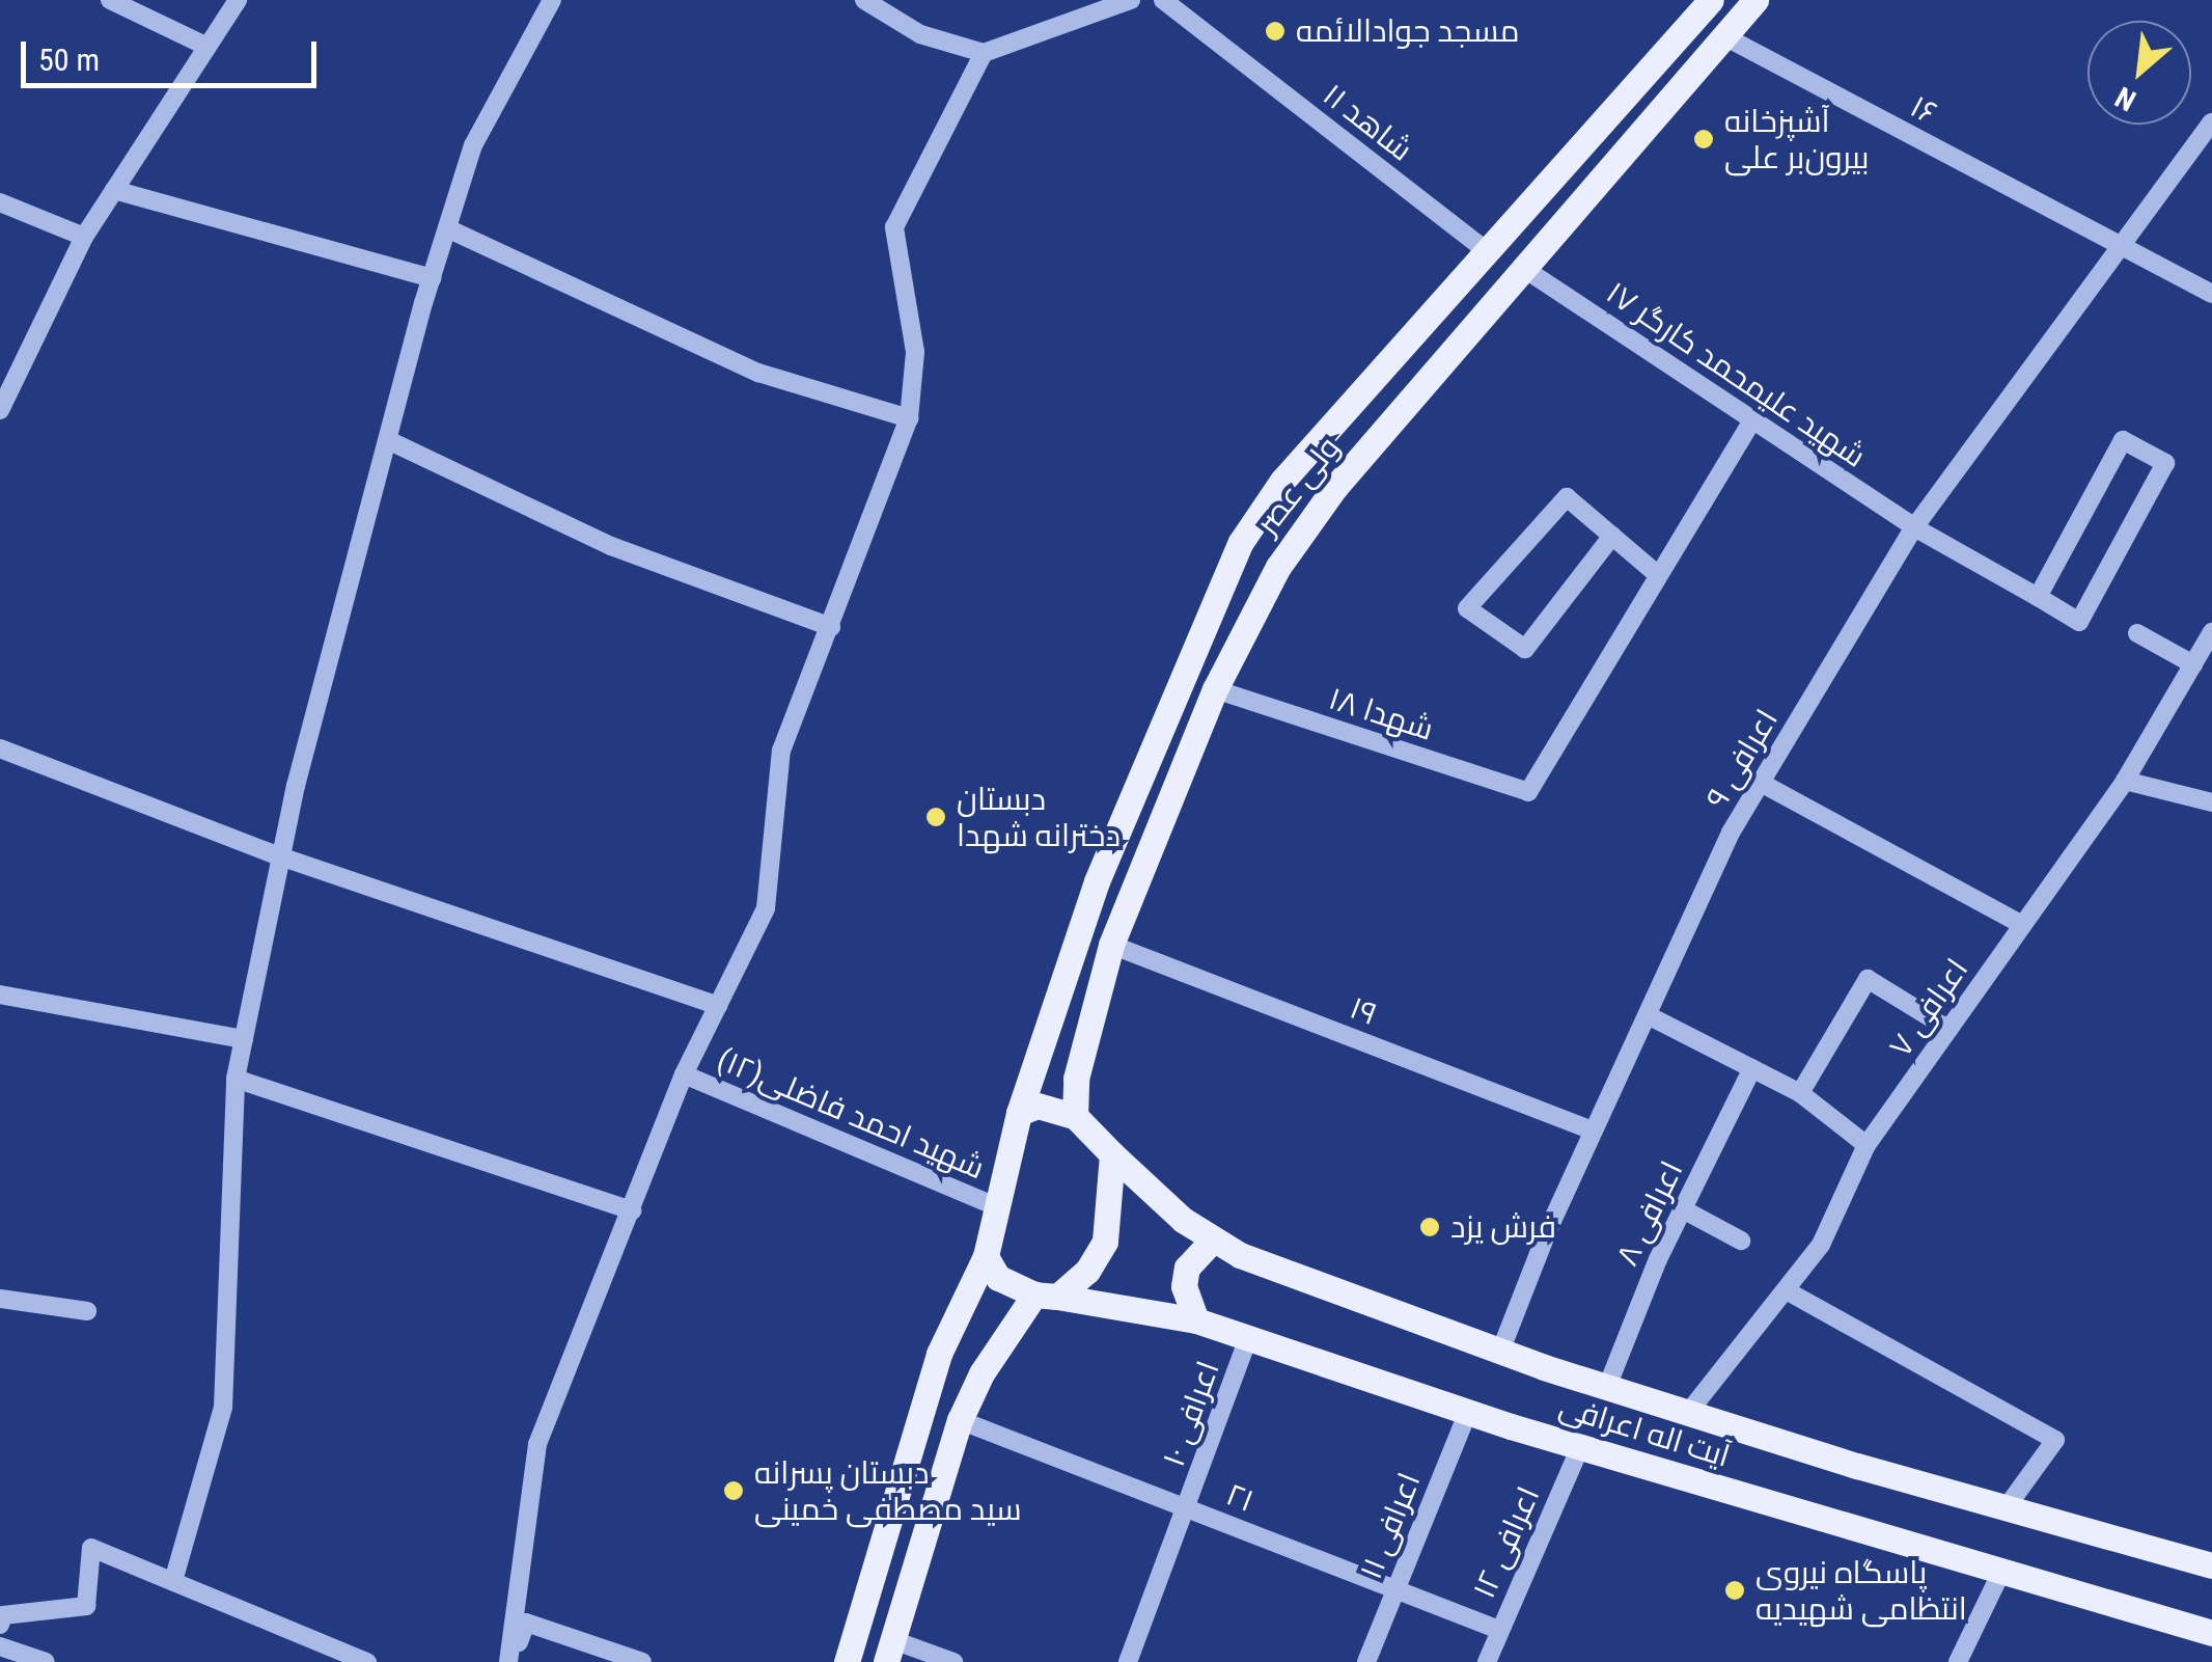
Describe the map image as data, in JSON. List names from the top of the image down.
{
  "streets": {
    "main road": ["ولی عصر", "آیت اله اعرافی"],
    "street": [
      "۱۶",
      "شاهد ۱۱",
      "شهید علیمحمد کارگر ۱۷",
      "شهدا ۱۸",
      "اعرافی ۹",
      "اعرافی ۷",
      "۱۹",
      "شهید احمد فاضلی(۱۲)",
      "اعرافی ۸",
      "اعرافی ۱۰",
      "۲۱",
      "اعرافی ۱۱",
      "اعرافی ۱۲"
    ]
  },
  "crossings": [
    ["۱۶", "ولی عصر"],
    ["۱۶", "اعرافی ۹"],
    ["شاهد ۱۱", "ولی عصر"],
    ["شهید علیمحمد کارگر ۱۷", "ولی عصر"],
    ["شهید علیمحمد کارگر ۱۷", "اعرافی ۹"],
    ["ولی عصر", "شهدا ۱۸"],
    ["ولی عصر", "۱۹"],
    ["ولی عصر", "شهید احمد فاضلی(۱۲)"],
    ["ولی عصر", "آیت اله اعرافی"],
    ["اعرافی ۹", "۱۹"],
    ["اعرافی ۹", "آیت اله اعرافی"],
    ["اعرافی ۷", "آیت اله اعرافی"],
    ["اعرافی ۸", "آیت اله اعرافی"],
    ["اعرافی ۱۰", "آیت اله اعرافی"],
    ["اعرافی ۱۰", "۲۱"],
    ["آیت اله اعرافی", "اعرافی ۱۱"],
    ["آیت اله اعرافی", "اعرافی ۱۲"],
    ["۲۱", "اعرافی ۱۱"],
    ["۲۱", "اعرافی ۱۲"]
  ],
  "places": [
    "مسجد جوادالائمه",
    "آشپزخانه بیرون‌بر علی",
    "دبستان دخترانه شهدا",
    "فرش یزد",
    "دبستان پسرانه سید مصطفی خمینی",
    "پاسگاه نیروی انتظامی شهیدیه"
  ],
  "scale_bar": "50 m",
  "north": "bottom left"
}
